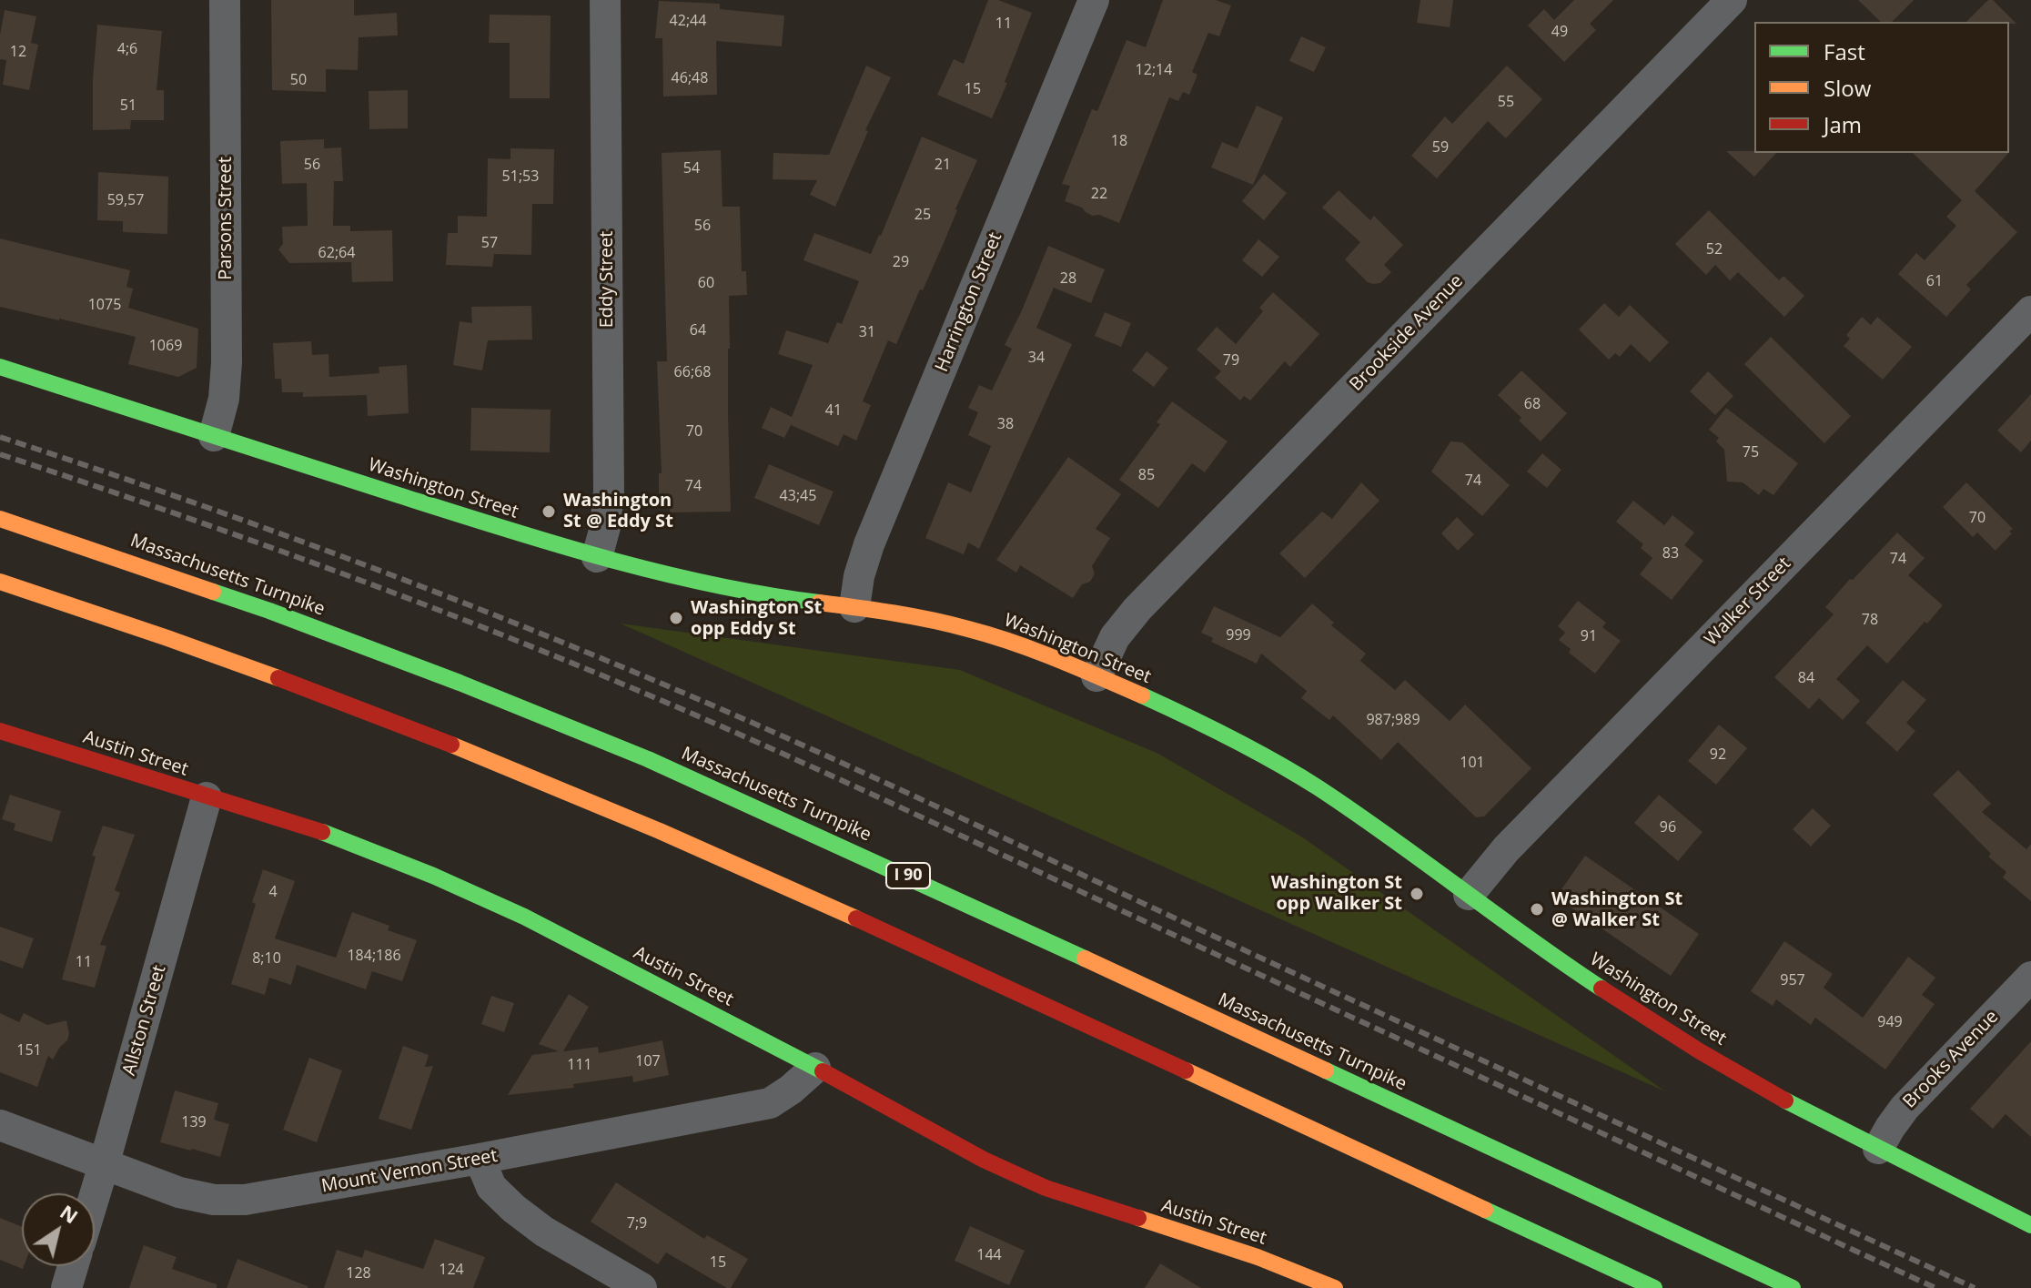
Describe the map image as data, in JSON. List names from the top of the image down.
{
  "streets": {
    "main road": [
      "Washington Street",
      "Massachusetts Turnpike",
      "Austin Street",
      "I 90"
    ],
    "street": [
      "Parsons Street",
      "Eddy Street",
      "Harrington Street",
      "Brookside Avenue",
      "Walker Street",
      "Allston Street",
      "Brooks Avenue",
      "Mount Vernon Street"
    ]
  },
  "crossings": [
    ["Parsons Street", "Washington Street"],
    ["Eddy Street", "Washington Street"],
    ["Harrington Street", "Washington Street"],
    ["Brookside Avenue", "Washington Street"],
    ["Washington Street", "Walker Street"],
    ["Washington Street", "Brooks Avenue"],
    ["Austin Street", "Allston Street"],
    ["Austin Street", "Mount Vernon Street"],
    ["Allston Street", "Mount Vernon Street"]
  ],
  "places": [
    "Washington St @ Eddy St",
    "Washington St opp Eddy St",
    "Washington St opp Walker St",
    "Washington St @ Walker St"
  ],
  "house_numbers": [
    "42;44",
    "11",
    "49",
    "4;6",
    "12",
    "12;14",
    "46;48",
    "50",
    "15",
    "55",
    "51",
    "18",
    "59",
    "56",
    "21",
    "54",
    "51;53",
    "22",
    "59,57",
    "25",
    "56",
    "57",
    "52",
    "62;64",
    "29",
    "28",
    "61",
    "60",
    "1075",
    "64",
    "31",
    "1069",
    "34",
    "79",
    "66;68",
    "68",
    "41",
    "38",
    "70",
    "75",
    "85",
    "74",
    "74",
    "43;45",
    "70",
    "83",
    "74",
    "78",
    "999",
    "91",
    "84",
    "987;989",
    "92",
    "101",
    "96",
    "4",
    "184;186",
    "8;10",
    "11",
    "957",
    "949",
    "151",
    "107",
    "111",
    "139",
    "7;9",
    "144",
    "15",
    "124",
    "128"
  ],
  "legend": ["Fast", "Slow", "Jam"],
  "north": "top right"
}
